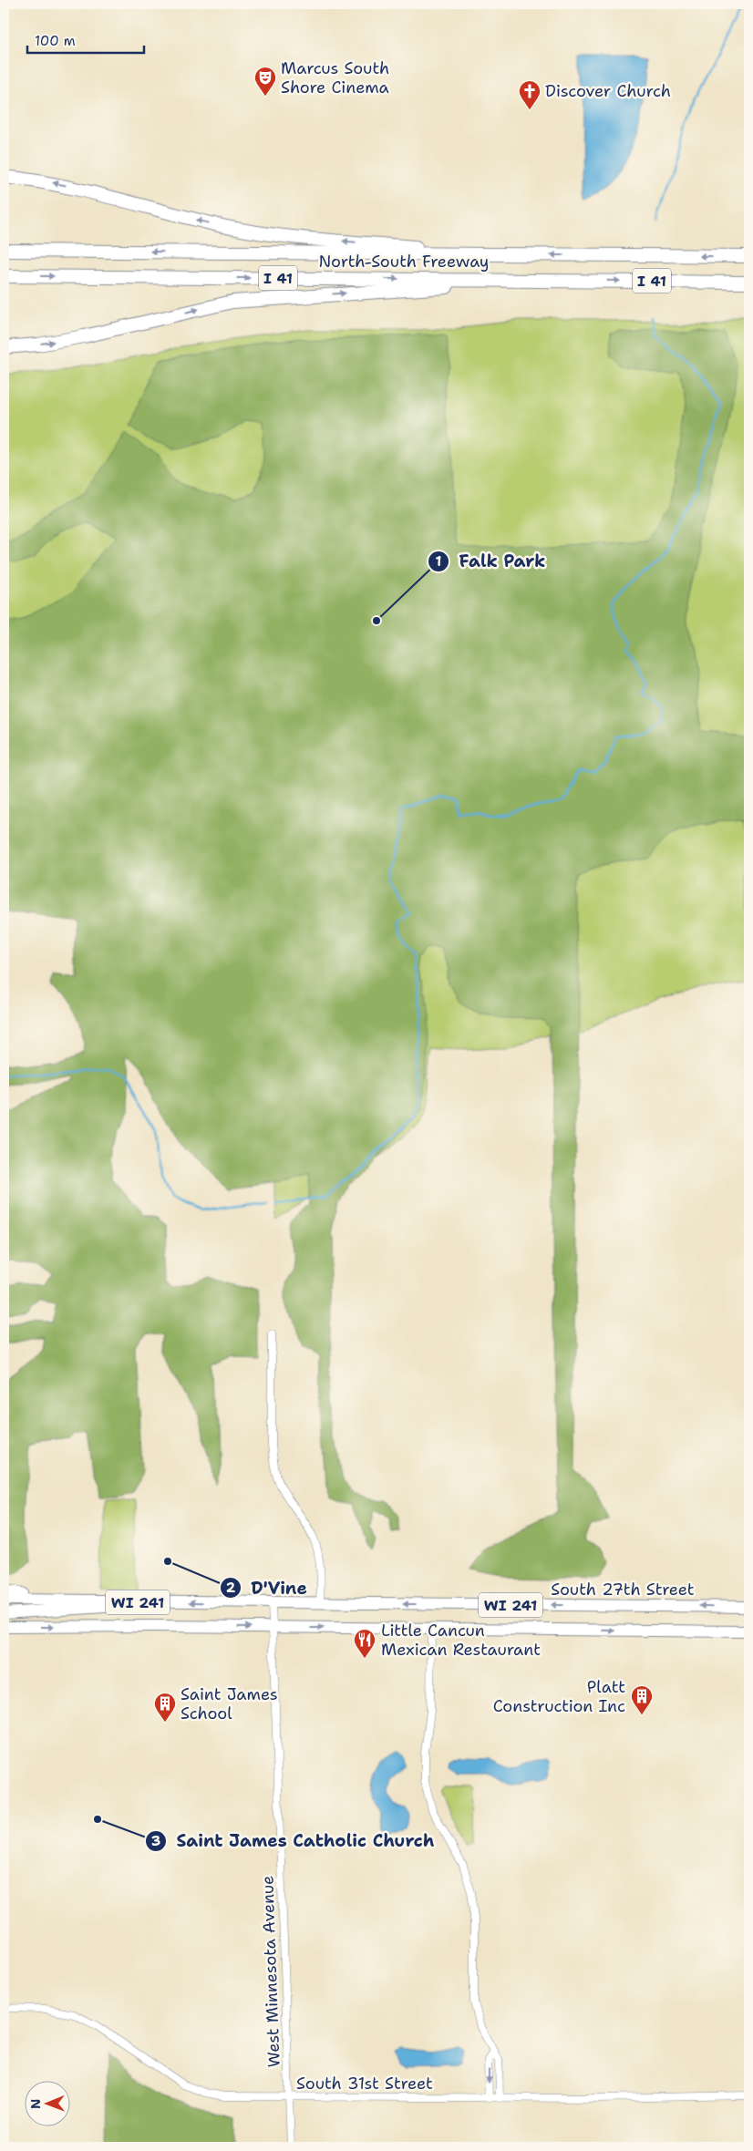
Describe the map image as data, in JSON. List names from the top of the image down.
{
  "streets": {
    "highway": ["North-South Freeway", "I 41"],
    "main road": ["South 27th Street", "WI 241"],
    "street": ["West Minnesota Avenue", "South 31st Street"]
  },
  "crossings": [
    ["South 27th Street", "West Minnesota Avenue"],
    ["WI 241", "West Minnesota Avenue"],
    ["West Minnesota Avenue", "South 31st Street"]
  ],
  "places": {
    "theatre": ["Marcus South Shore Cinema"],
    "church": ["Discover Church"],
    "other": ["Falk Park", "D'Vine", "Saint James Catholic Church"],
    "restaurant": ["Little Cancun Mexican Restaurant"],
    "building": ["Platt Construction Inc", "Saint James School"]
  },
  "scale_bar": "100 m",
  "north": "left"
}
